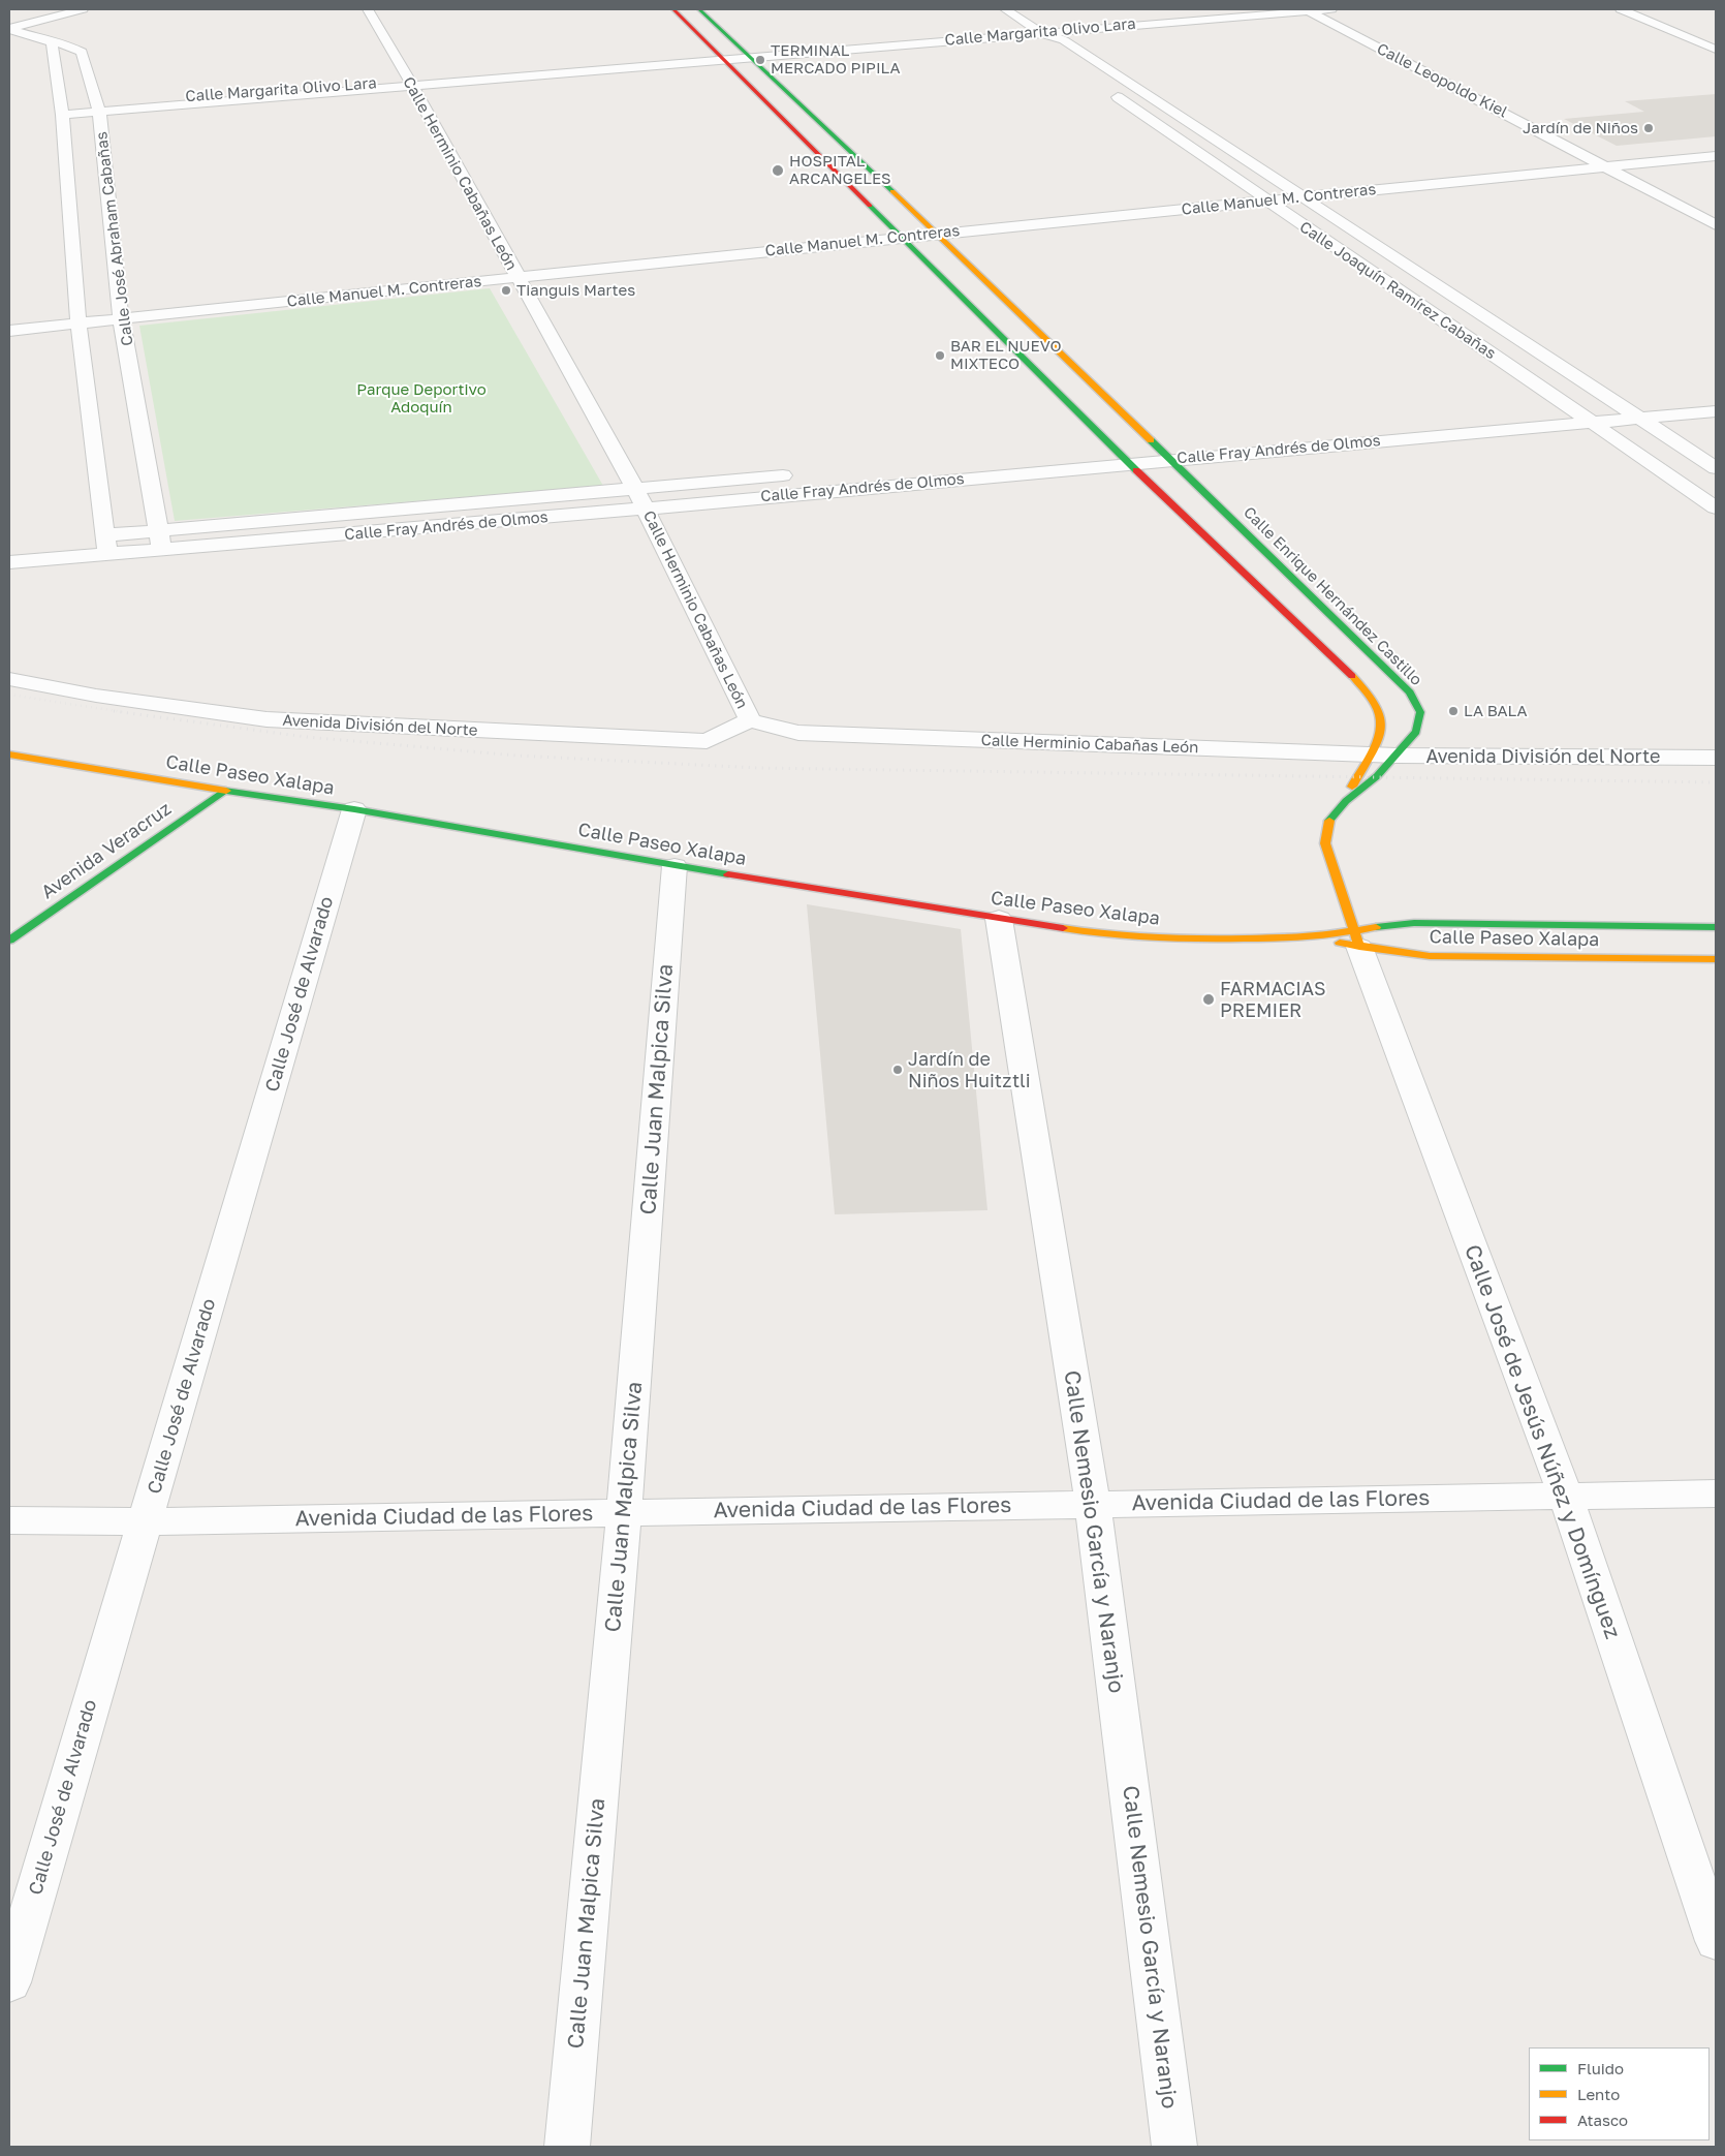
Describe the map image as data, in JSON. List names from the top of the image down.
{
  "streets": {
    "main road": ["Calle Enrique Hernández Castillo", "Calle Paseo Xalapa", "Avenida Veracruz"],
    "street": [
      "Calle Margarita Olivo Lara",
      "Calle Leopoldo Kiel",
      "Calle Herminio Cabañas León",
      "Calle Manuel M. Contreras",
      "Calle José Abraham Cabañas",
      "Calle Joaquín Ramírez Cabañas",
      "Calle Fray Andrés de Olmos",
      "Avenida División del Norte",
      "Calle José de Alvarado",
      "Calle Juan Malpica Silva",
      "Calle José de Jesús Núñez y Domínguez",
      "Avenida Ciudad de las Flores",
      "Calle Nemesio García y Naranjo"
    ]
  },
  "crossings": [
    ["Calle Margarita Olivo Lara", "Calle Leopoldo Kiel"],
    ["Calle Margarita Olivo Lara", "Calle Herminio Cabañas León"],
    ["Calle Margarita Olivo Lara", "Calle José Abraham Cabañas"],
    ["Calle Margarita Olivo Lara", "Calle Joaquín Ramírez Cabañas"],
    ["Calle Margarita Olivo Lara", "Calle Enrique Hernández Castillo"],
    ["Calle Leopoldo Kiel", "Calle Manuel M. Contreras"],
    ["Calle Herminio Cabañas León", "Calle Manuel M. Contreras"],
    ["Calle Herminio Cabañas León", "Calle Fray Andrés de Olmos"],
    ["Calle Herminio Cabañas León", "Avenida División del Norte"],
    ["Calle Manuel M. Contreras", "Calle José Abraham Cabañas"],
    ["Calle Manuel M. Contreras", "Calle Joaquín Ramírez Cabañas"],
    ["Calle Manuel M. Contreras", "Calle Enrique Hernández Castillo"],
    ["Calle José Abraham Cabañas", "Calle Fray Andrés de Olmos"],
    ["Calle Joaquín Ramírez Cabañas", "Calle Fray Andrés de Olmos"],
    ["Calle Fray Andrés de Olmos", "Calle Enrique Hernández Castillo"],
    ["Calle Enrique Hernández Castillo", "Avenida División del Norte"],
    ["Calle Paseo Xalapa", "Avenida Veracruz"],
    ["Calle Paseo Xalapa", "Calle José de Alvarado"],
    ["Calle Paseo Xalapa", "Calle Juan Malpica Silva"],
    ["Calle Paseo Xalapa", "Calle José de Jesús Núñez y Domínguez"],
    ["Calle Paseo Xalapa", "Calle Nemesio García y Naranjo"],
    ["Calle José de Alvarado", "Avenida Ciudad de las Flores"],
    ["Calle Juan Malpica Silva", "Avenida Ciudad de las Flores"],
    ["Calle José de Jesús Núñez y Domínguez", "Avenida Ciudad de las Flores"],
    ["Avenida Ciudad de las Flores", "Calle Nemesio García y Naranjo"]
  ],
  "parks": ["Parque Deportivo Adoquín"],
  "places": [
    "TERMINAL MERCADO PIPILA",
    "Jardín de Niños",
    "HOSPITAL ARCANGELES",
    "Tianguis Martes",
    "BAR EL NUEVO MIXTECO",
    "LA BALA",
    "FARMACIAS PREMIER",
    "Jardín de Niños Huitztli"
  ],
  "legend": ["Fluido", "Lento", "Atasco"]
}
